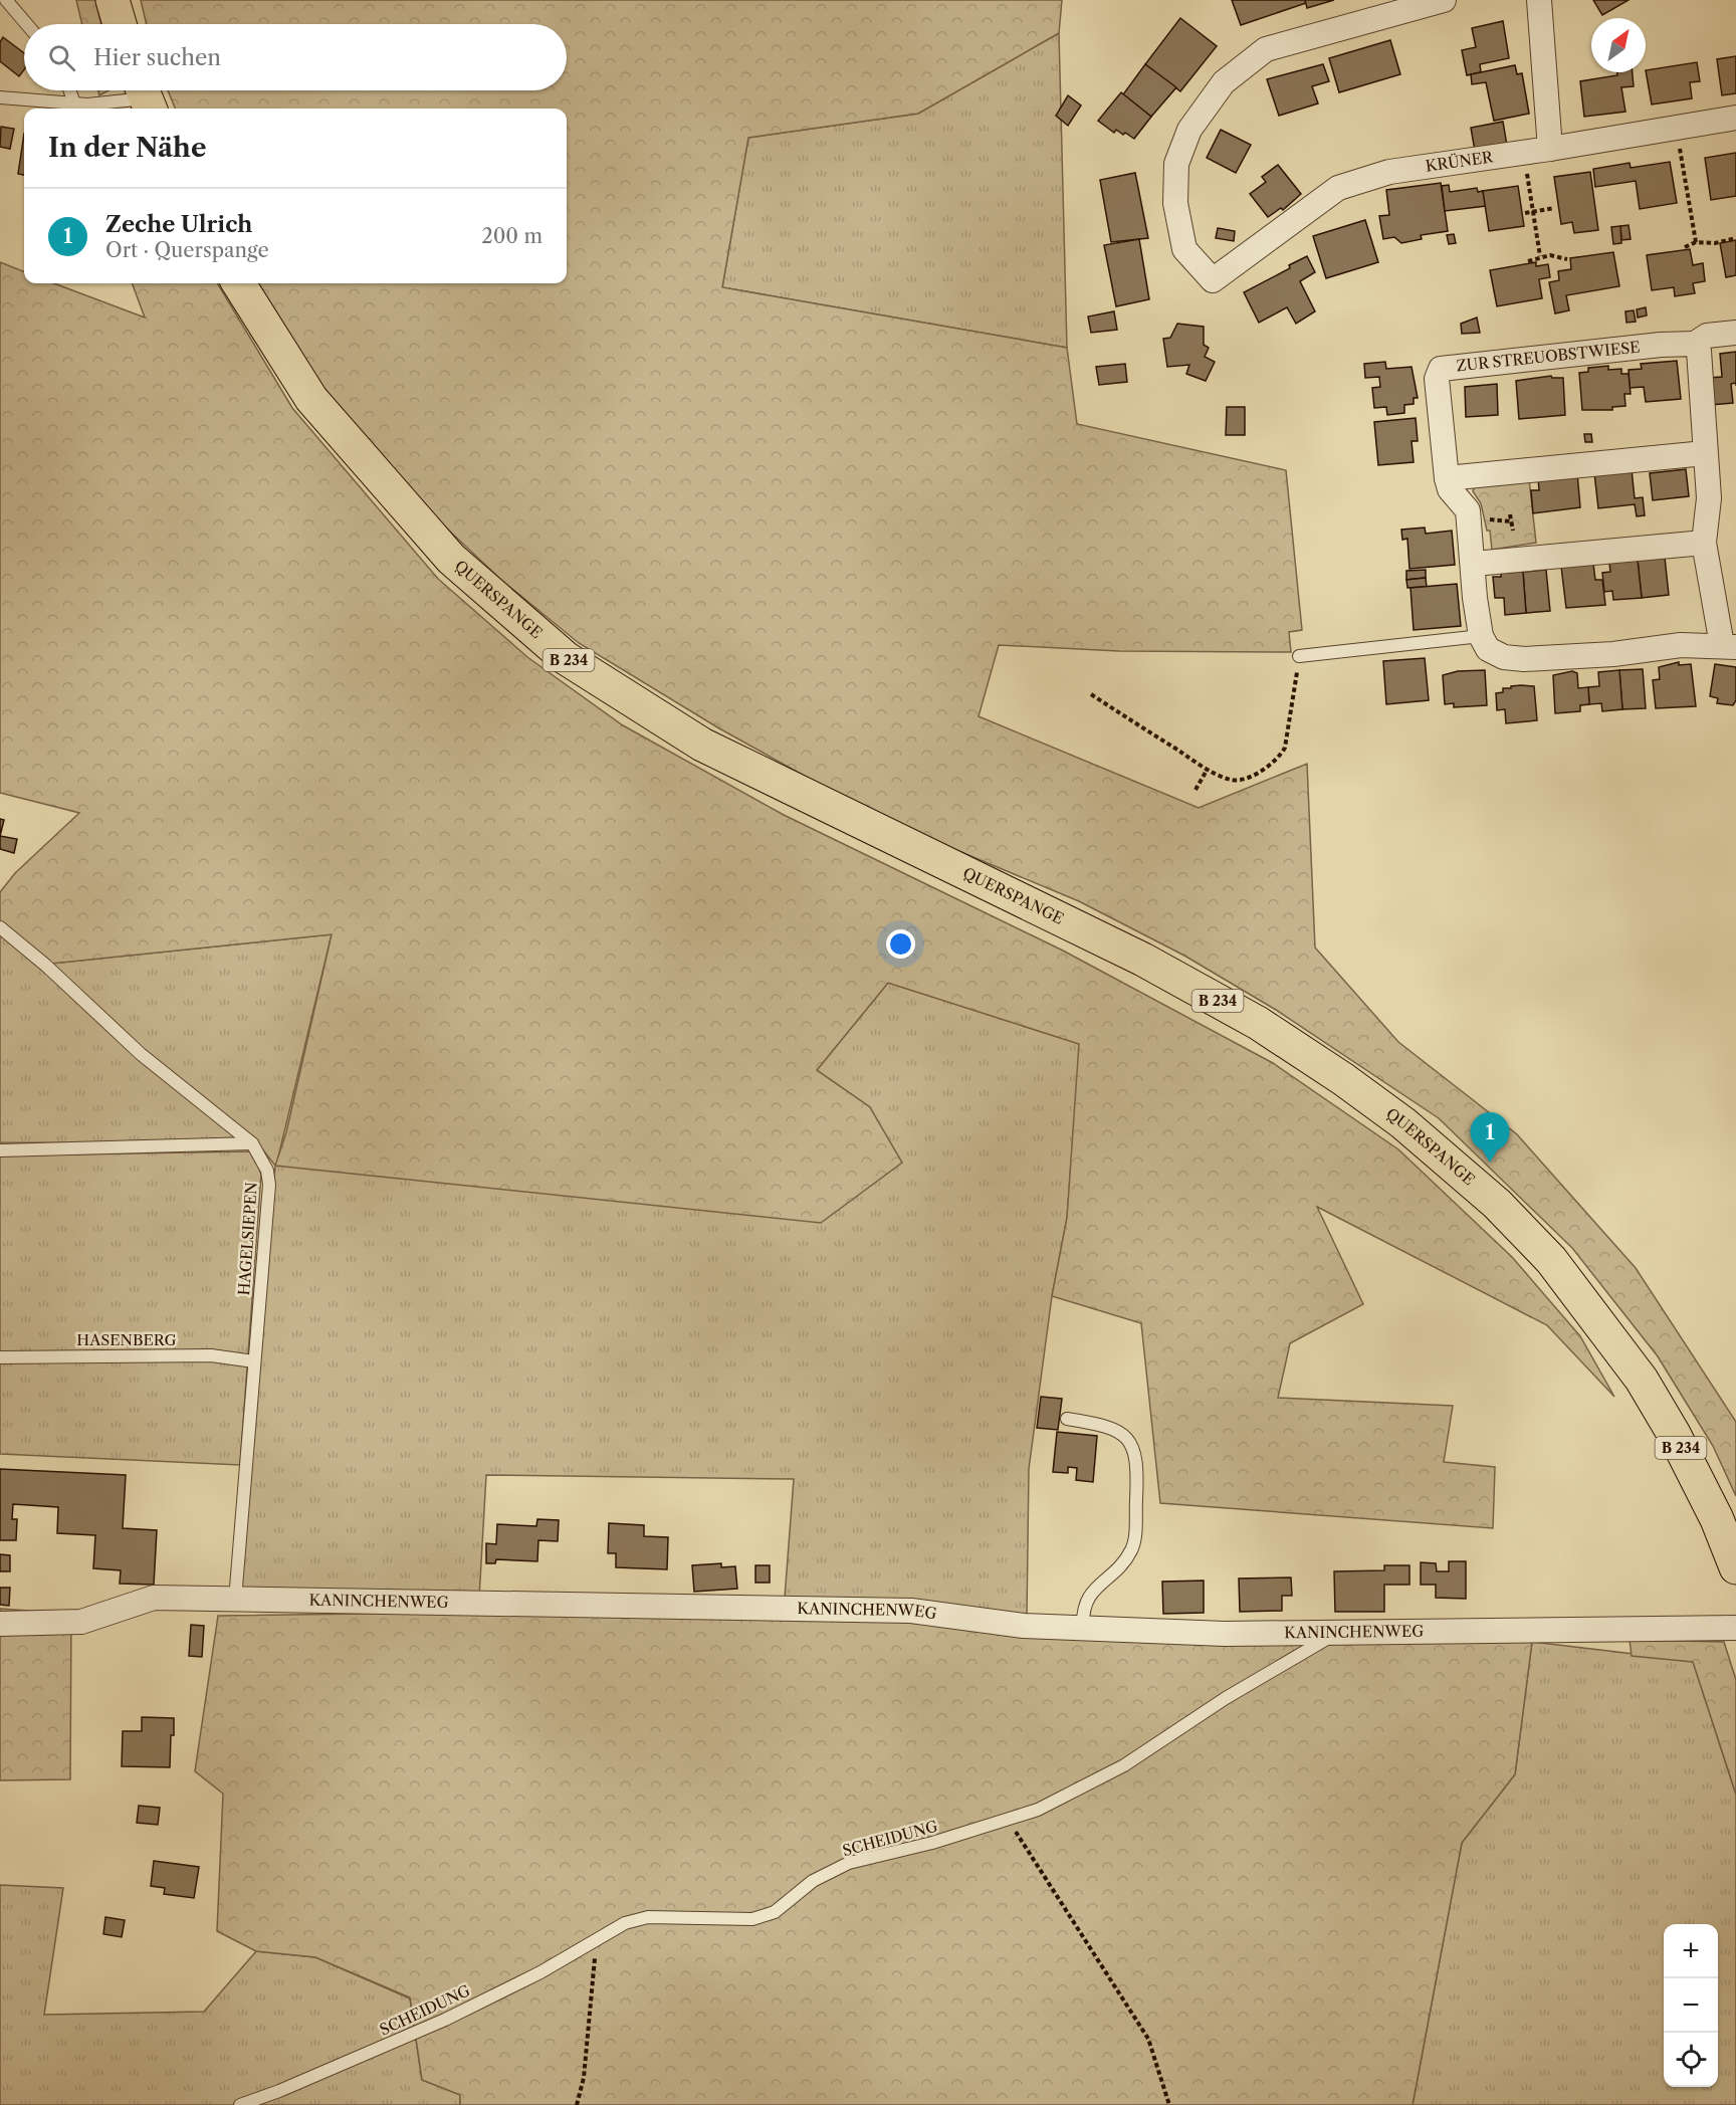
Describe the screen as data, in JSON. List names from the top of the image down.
{
  "streets": {
    "main road": ["QUERSPANGE", "B 234"],
    "street": ["KRÜNER", "ZUR STREUOBSTWIESE", "KANINCHENWEG"],
    "lane": ["HAGELSIEPEN", "HASENBERG", "SCHEIDUNG"]
  },
  "crossings": [
    ["HAGELSIEPEN", "HASENBERG"],
    ["HAGELSIEPEN", "KANINCHENWEG"],
    ["KANINCHENWEG", "SCHEIDUNG"]
  ],
  "north": "top right",
  "page": {
    "search": "Hier suchen",
    "heading": "In der Nähe",
    "list": [
      {
        "mark": "1",
        "name": "Zeche Ulrich",
        "note": "Ort · Querspange",
        "value": "200 m"
      }
    ],
    "pins": "1",
    "map_buttons": ["+", "−"]
  }
}
